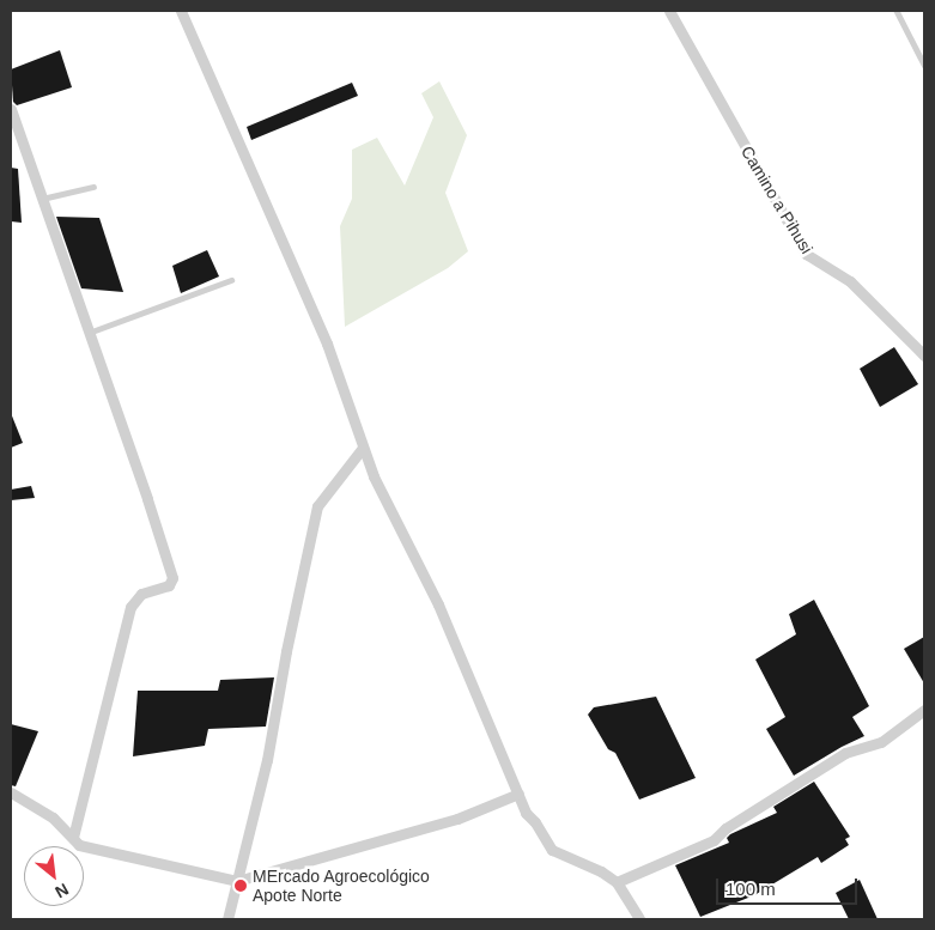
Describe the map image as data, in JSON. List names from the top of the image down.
{
  "streets": {
    "street": ["Camino a Pihusi"]
  },
  "places": ["MErcado Agroecológico Apote Norte"],
  "scale_bar": "100 m",
  "north": "bottom right"
}
